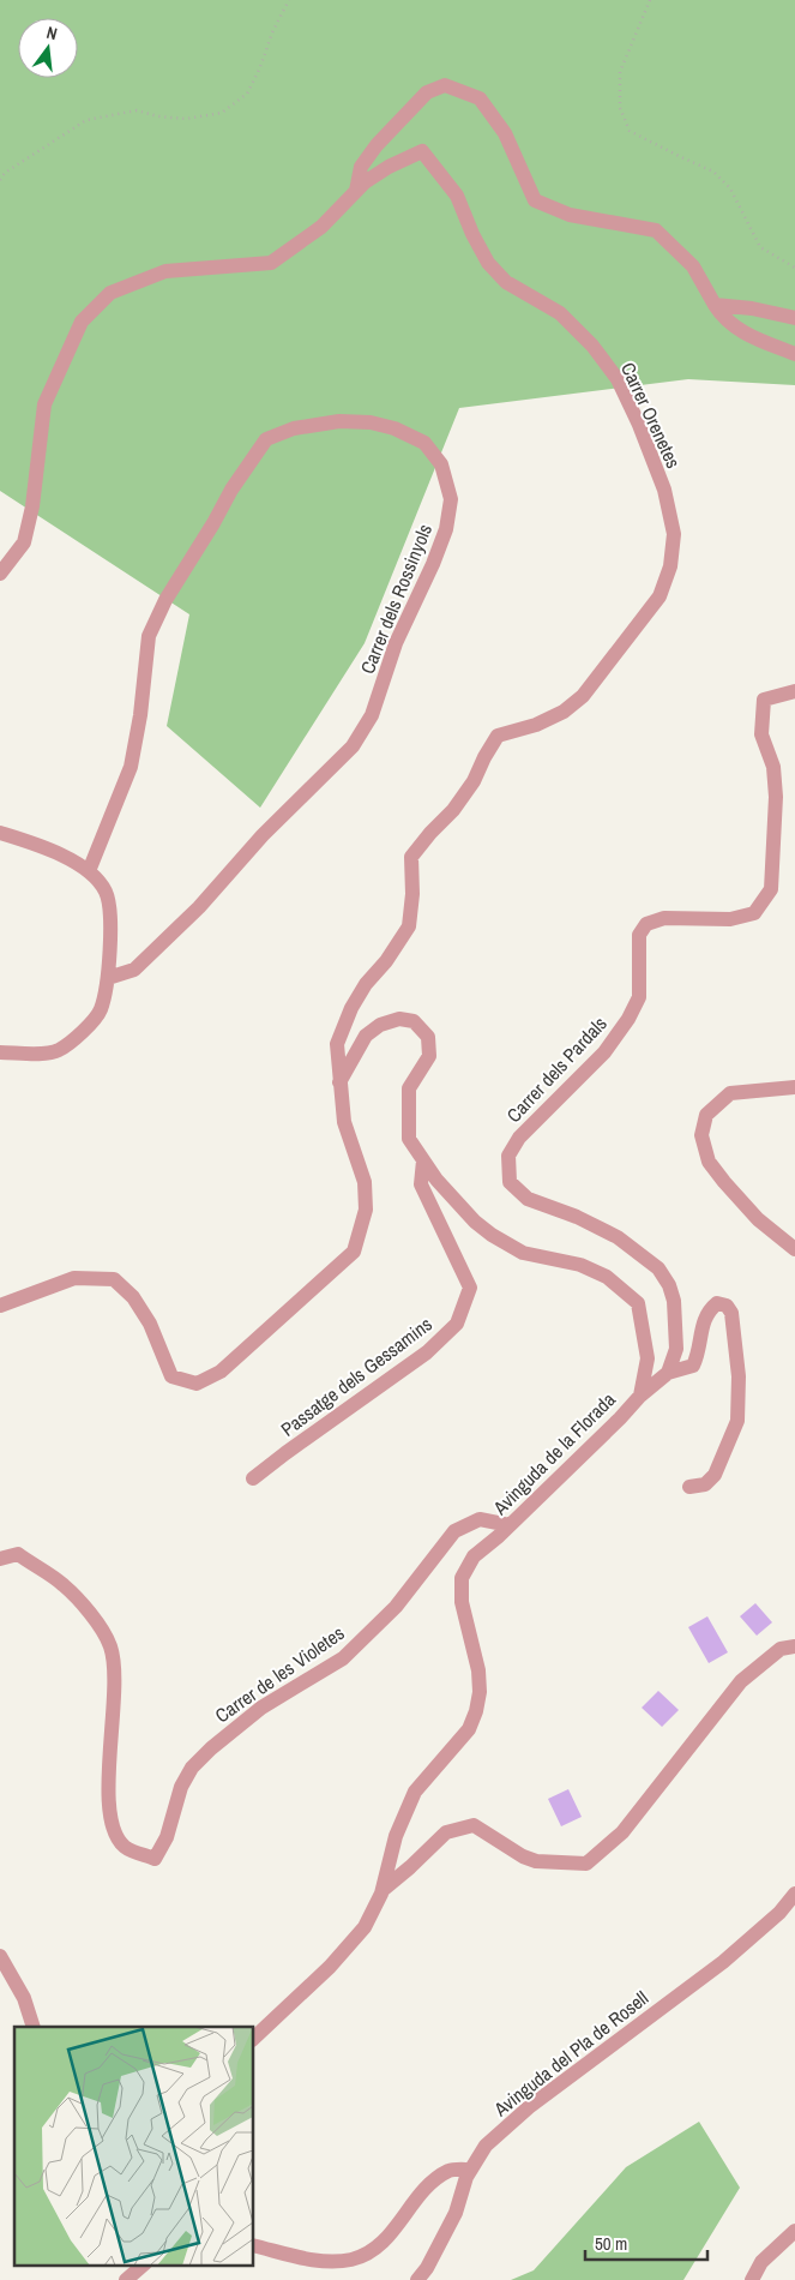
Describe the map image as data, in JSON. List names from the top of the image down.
{
  "streets": {
    "street": [
      "Carrer Orenetes",
      "Carrer dels Rossinyols",
      "Carrer dels Pardals",
      "Passatge dels Gessamins",
      "Avinguda de la Florada",
      "Carrer de les Violetes",
      "Avinguda del Pla de Rosell"
    ]
  },
  "crossings": [
    ["Carrer Orenetes", "Avinguda de la Florada"],
    ["Passatge dels Gessamins", "Avinguda de la Florada"],
    ["Avinguda de la Florada", "Carrer de les Violetes"]
  ],
  "scale_bar": "50 m",
  "north": "top"
}
